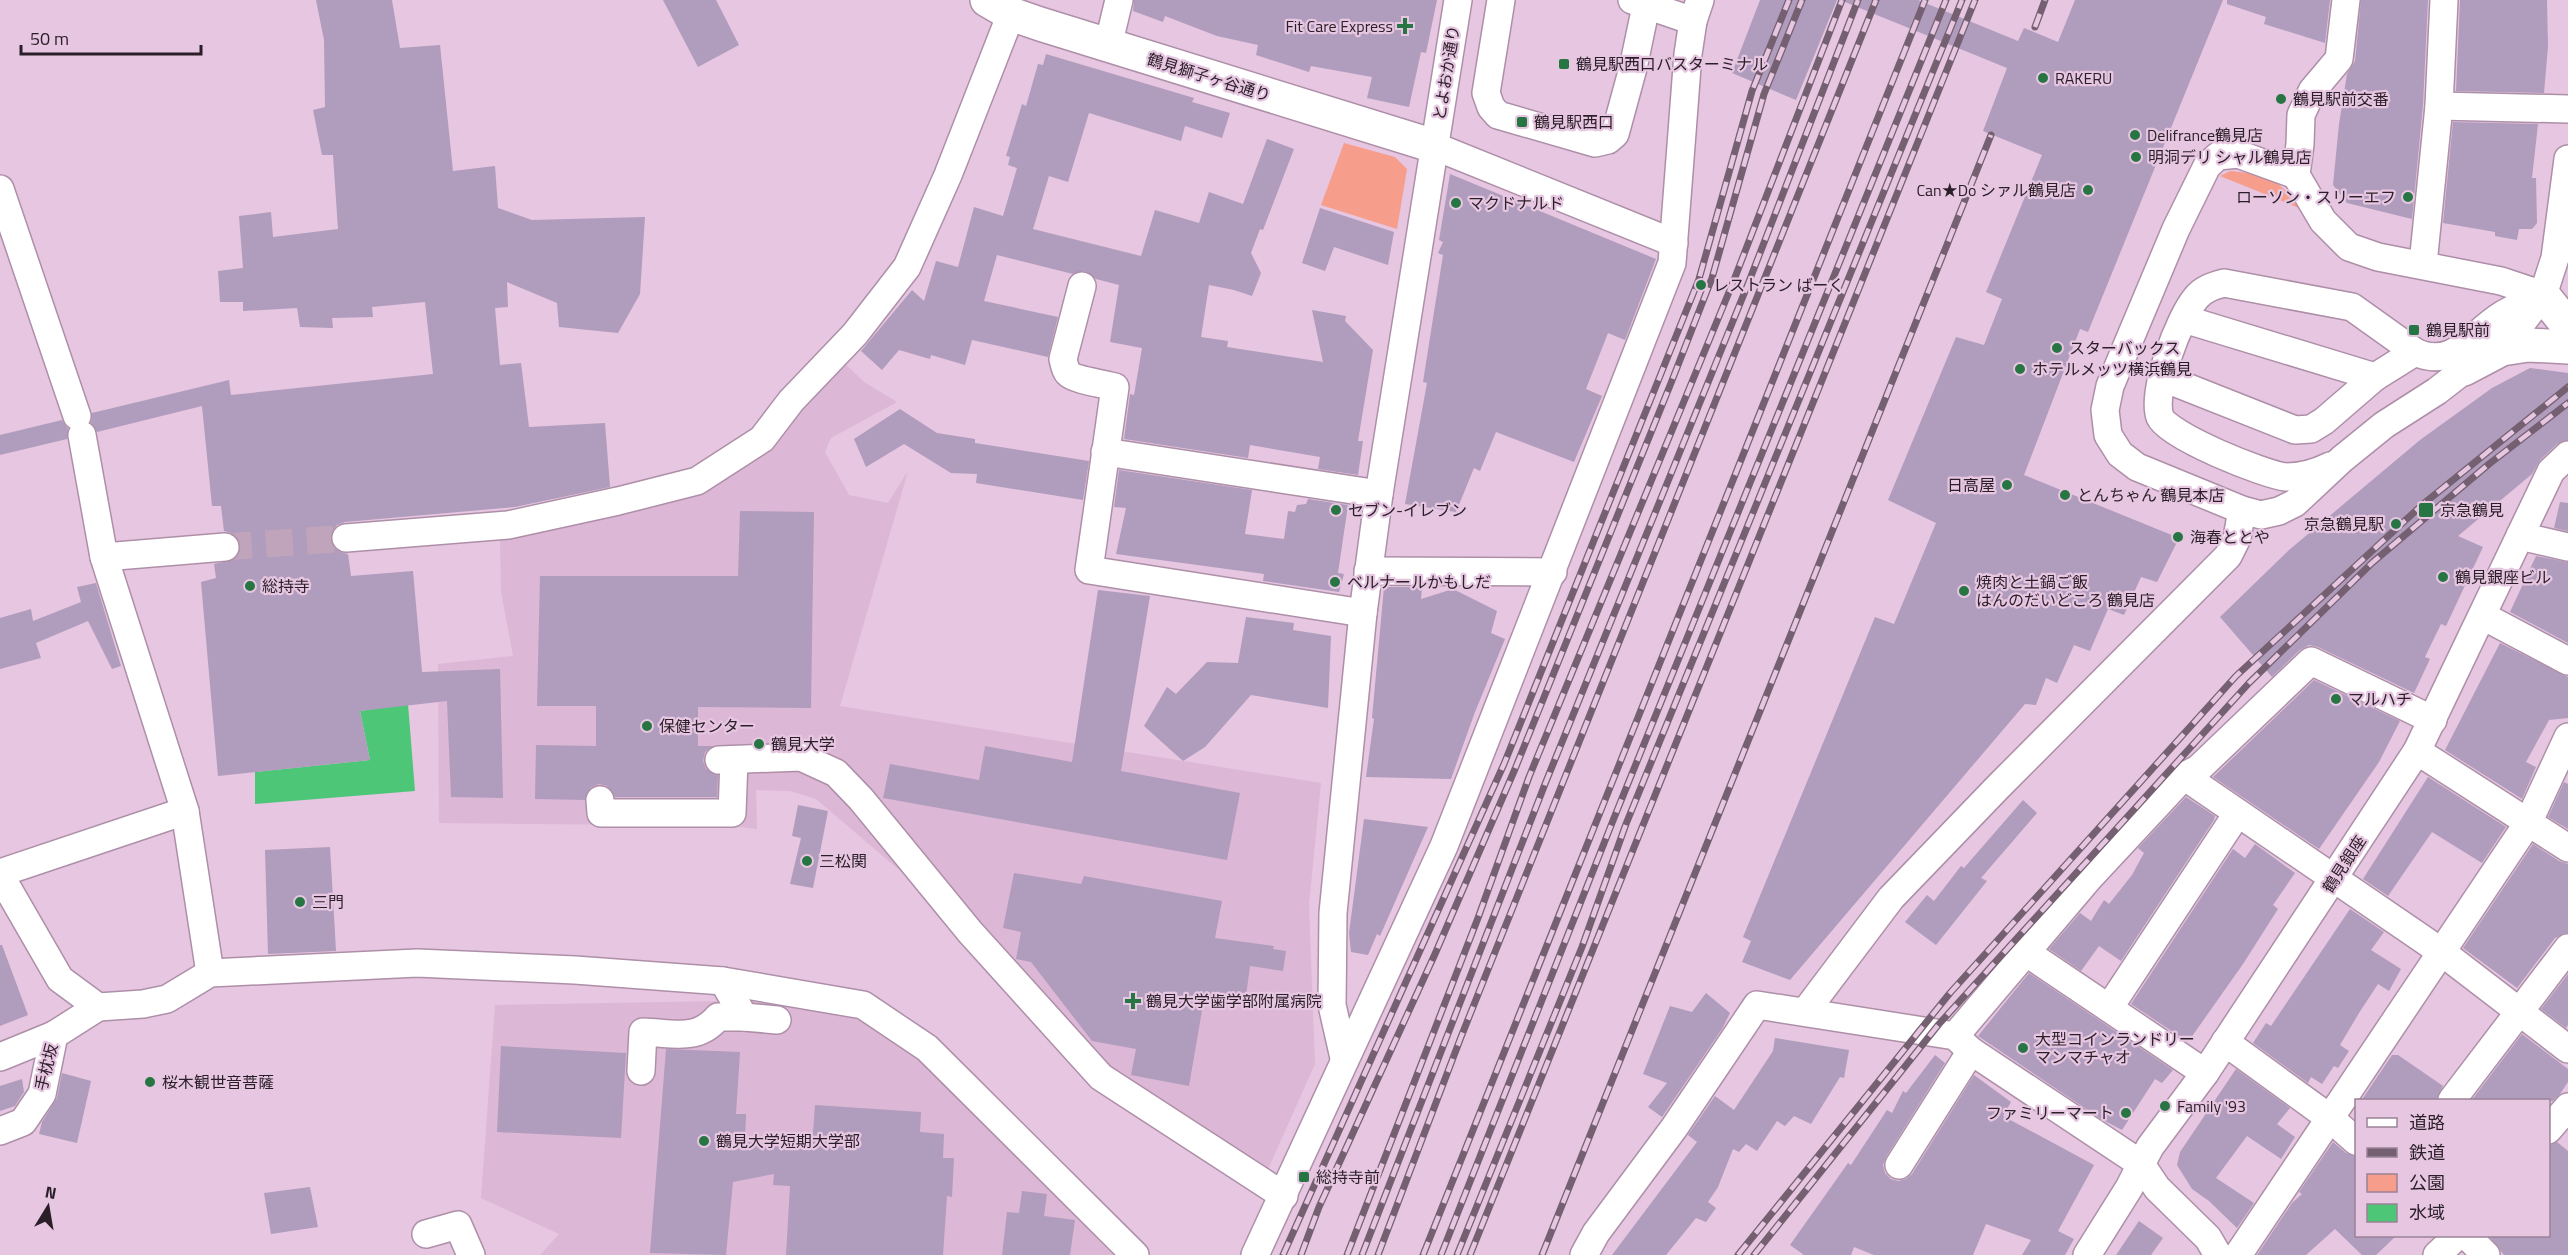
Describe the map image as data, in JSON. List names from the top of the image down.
{
  "streets": {
    "main road": ["鶴見獅子ヶ谷通り"],
    "street": ["とよおか通り", "鶴見銀座", "手枕坂"]
  },
  "crossings": [
    ["とよおか通り", "鶴見獅子ヶ谷通り"]
  ],
  "places": {
    "health": ["Fit Care Express", "鶴見大学歯学部附属病院"],
    "transit": [
      "鶴見駅西口バスターミナル",
      "鶴見駅西口",
      "鶴見駅前",
      "京急鶴見",
      "総持寺前"
    ],
    "other": [
      "RAKERU",
      "鶴見駅前交番",
      "Delifrance鶴見店",
      "明洞デリ シャル鶴見店",
      "Can★Do シァル鶴見店",
      "ローソン・スリーエフ",
      "マクドナルド",
      "レストラン ばーく",
      "スターバックス",
      "ホテルメッツ横浜鶴見",
      "日高屋",
      "とんちゃん 鶴見本店",
      "セブン-イレブン",
      "京急鶴見駅",
      "海春ととや",
      "鶴見銀座ビル",
      "ベルナールかもしだ",
      "総持寺",
      "焼肉と土鍋ご飯 はんのだいどころ 鶴見店",
      "マルハチ",
      "保健センター",
      "鶴見大学",
      "三松関",
      "三門",
      "大型コインランドリー マンマチャオ",
      "桜木観世音菩薩",
      "Family '93",
      "ファミリーマート",
      "鶴見大学短期大学部"
    ]
  },
  "legend": [
    "道路",
    "鉄道",
    "公園",
    "水域"
  ],
  "scale_bar": "50 m",
  "north": "top"
}
